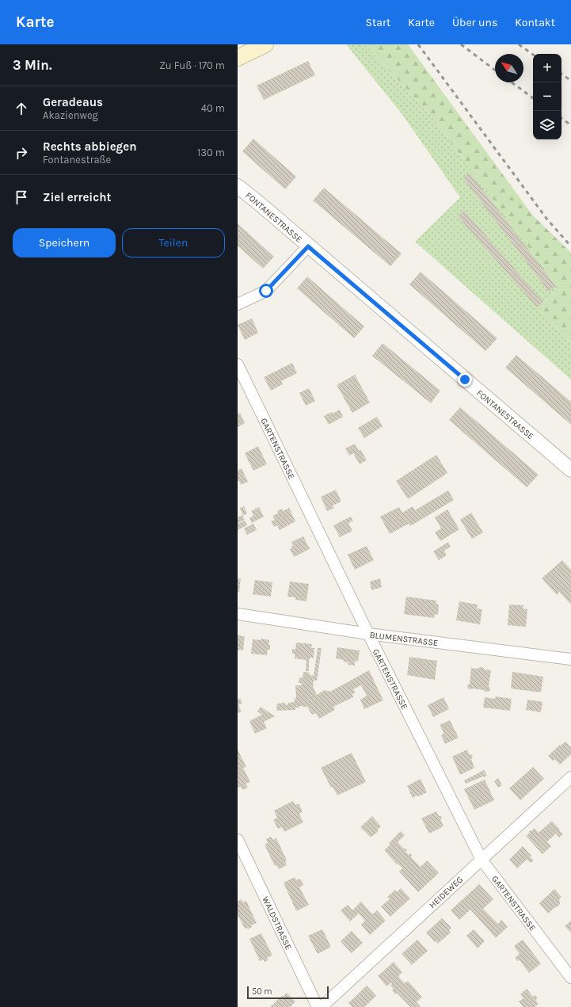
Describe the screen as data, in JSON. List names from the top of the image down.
{
  "streets": {
    "street": [
      "FONTANESTRASSE",
      "GARTENSTRASSE",
      "BLUMENSTRASSE",
      "HEIDEWEG",
      "WALDSTRASSE"
    ]
  },
  "crossings": [
    ["GARTENSTRASSE", "BLUMENSTRASSE"],
    ["GARTENSTRASSE", "HEIDEWEG"]
  ],
  "scale_bar": "50 m",
  "north": "top left",
  "page": {
    "header": "Karte",
    "nav": [
      "Start",
      "Karte",
      "Über uns",
      "Kontakt"
    ],
    "heading": ["3 Min.", "Zu Fuß · 170 m"],
    "map_buttons": ["+", "−"],
    "list": [
      ["Geradeaus", "Akazienweg", "40 m"],
      ["Rechts abbiegen", "Fontanestraße", "130 m"],
      "Ziel erreicht"
    ],
    "buttons": ["Speichern", "Teilen"],
    "scale": "50 m"
  }
}
